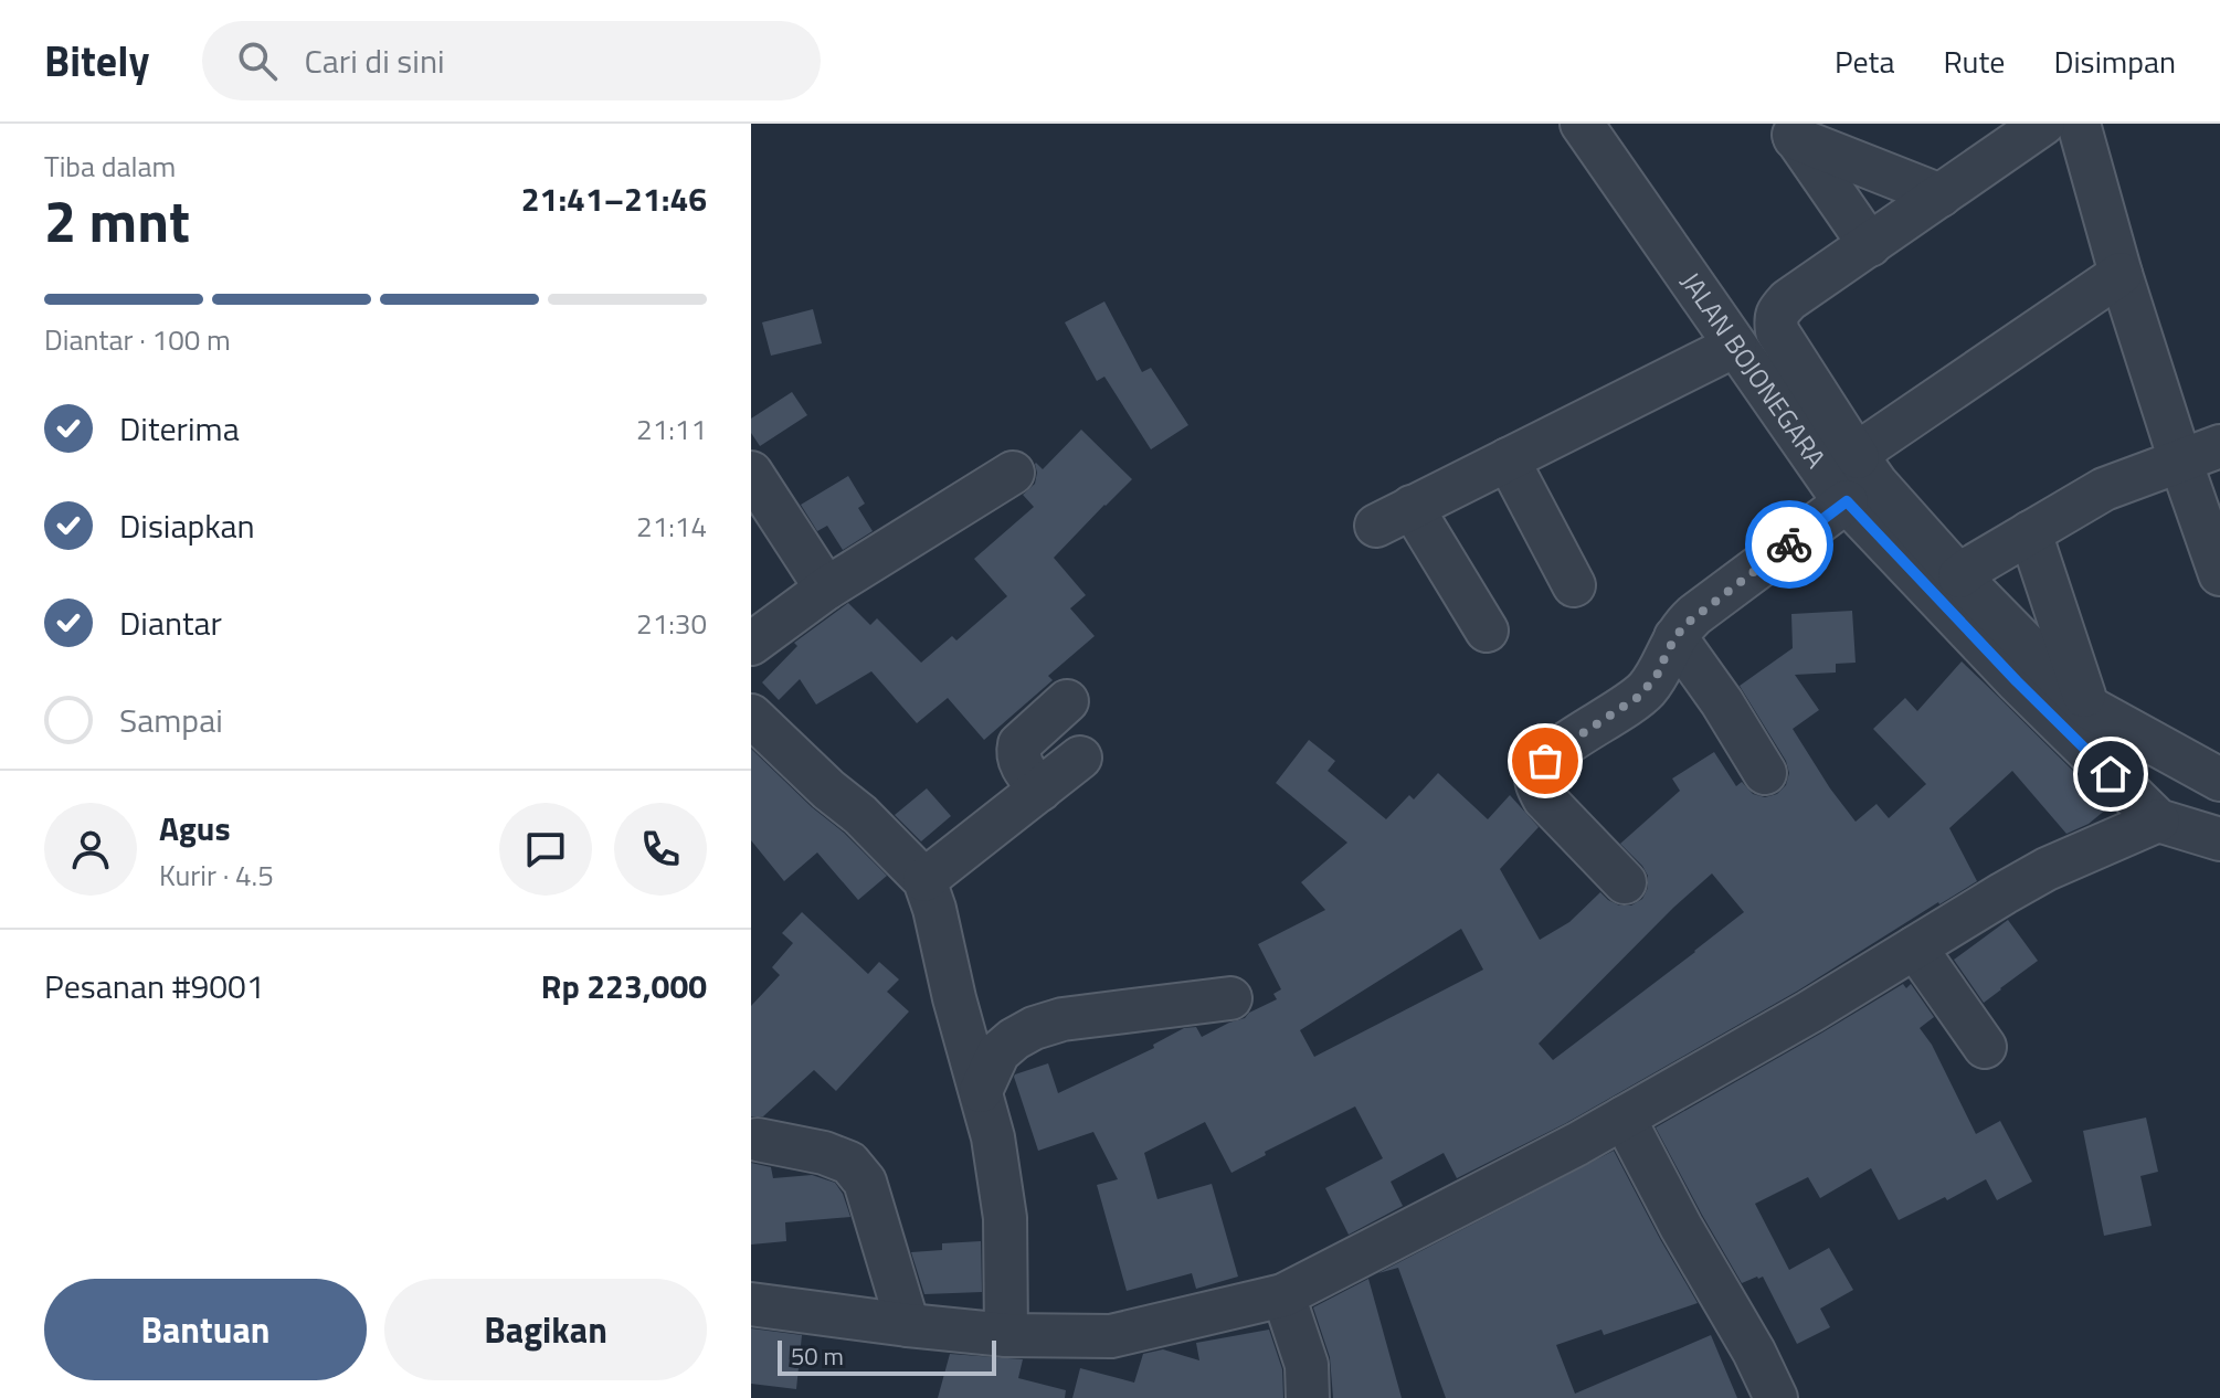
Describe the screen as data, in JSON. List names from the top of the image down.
{
  "streets": {
    "street": ["JALAN BOJONEGARA"]
  },
  "scale_bar": "50 m",
  "page": {
    "header": "Bitely",
    "search": "Cari di sini",
    "nav": ["Peta", "Rute", "Disimpan"],
    "heading": ["2 mnt", "Tiba dalam", "21:41–21:46"],
    "panel": [
      "Agus",
      "Kurir · 4.5",
      "Pesanan #9001",
      "Rp 223,000"
    ],
    "bar": "Diantar · 100 m",
    "list": [
      ["Diterima", "21:11"],
      ["Disiapkan", "21:14"],
      ["Diantar", "21:30"],
      "Sampai"
    ],
    "buttons": ["Bantuan", "Bagikan"],
    "scale": "50 m"
  }
}
